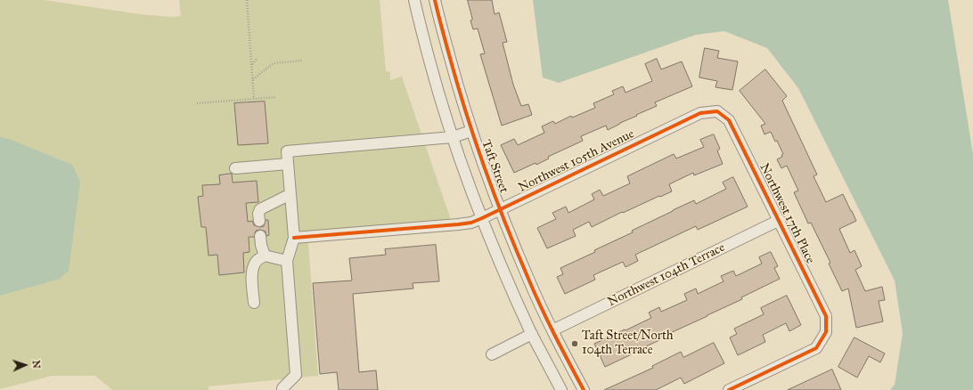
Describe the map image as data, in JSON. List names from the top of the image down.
{
  "streets": {
    "street": [
      "Northwest 105th Avenue",
      "Taft Street",
      "Northwest 17th Place",
      "Northwest 104th Terrace"
    ]
  },
  "crossings": [
    ["Northwest 105th Avenue", "Taft Street"],
    ["Northwest 105th Avenue", "Northwest 17th Place"],
    ["Taft Street", "Northwest 104th Terrace"],
    ["Northwest 17th Place", "Northwest 104th Terrace"]
  ],
  "places": ["Taft Street/North 104th Terrace"],
  "north": "right"
}
